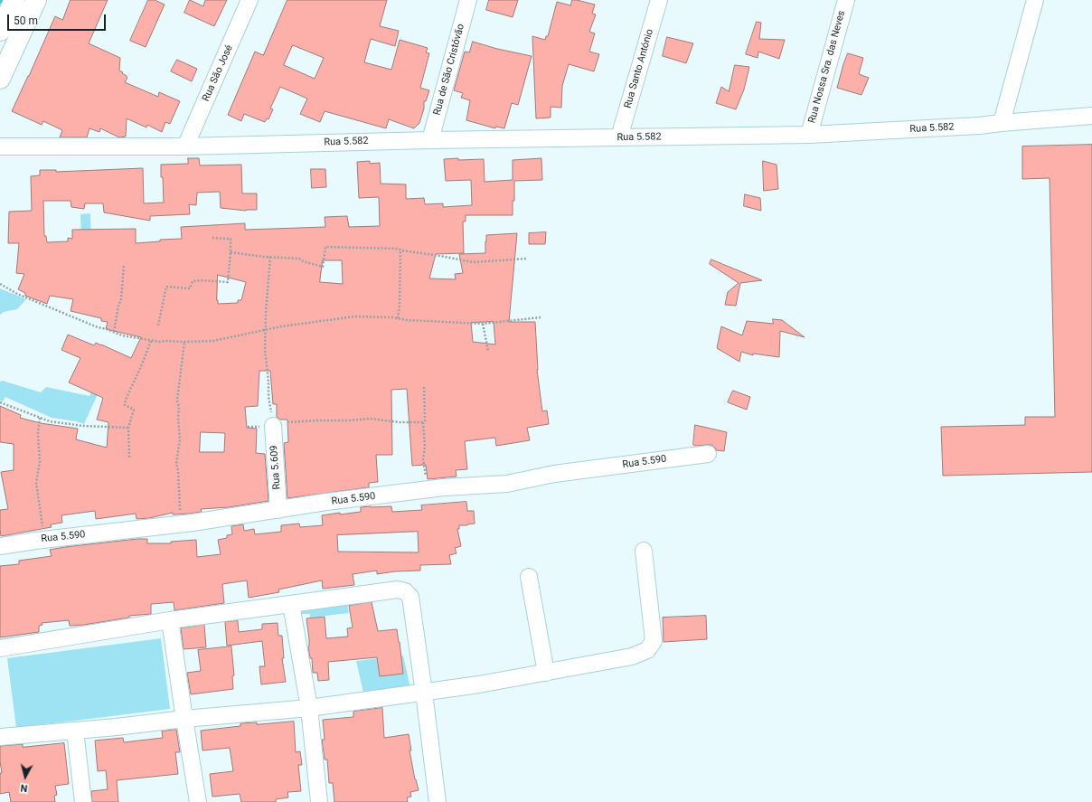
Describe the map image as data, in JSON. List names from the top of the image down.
{
  "streets": {
    "street": [
      "Rua Nossa Sra. das Neves",
      "Rua Santo António",
      "Rua de São Cristóvão",
      "Rua São José",
      "Rua 5.582",
      "Rua 5.590",
      "Rua 5.609"
    ]
  },
  "crossings": [
    ["Rua Nossa Sra. das Neves", "Rua 5.582"],
    ["Rua Santo António", "Rua 5.582"],
    ["Rua de São Cristóvão", "Rua 5.582"],
    ["Rua São José", "Rua 5.582"],
    ["Rua 5.590", "Rua 5.609"]
  ],
  "scale_bar": "50 m",
  "north": "bottom"
}
